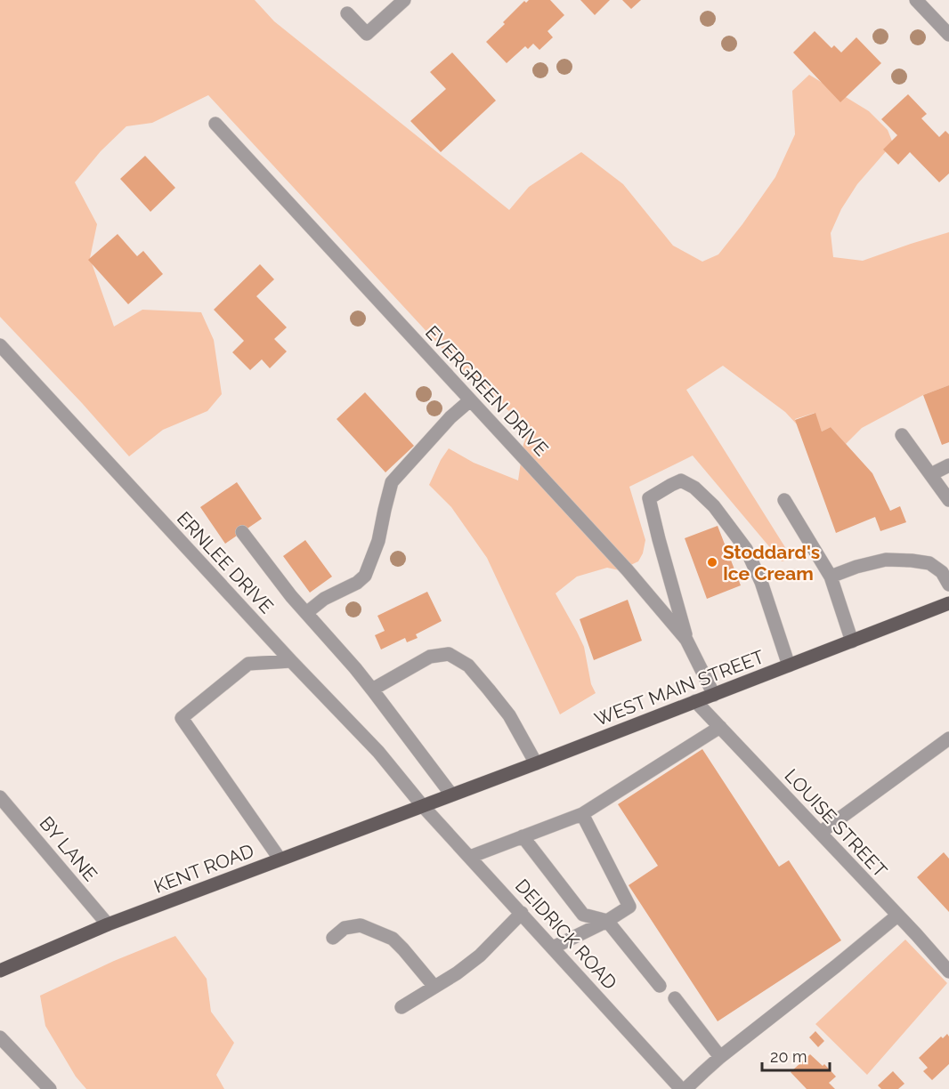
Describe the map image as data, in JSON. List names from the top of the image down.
{
  "streets": {
    "main road": ["WEST MAIN STREET", "KENT ROAD"],
    "street": [
      "EVERGREEN DRIVE",
      "ERNLEE DRIVE",
      "LOUISE STREET",
      "BY LANE",
      "DEIDRICK ROAD"
    ]
  },
  "crossings": [
    ["EVERGREEN DRIVE", "WEST MAIN STREET"],
    ["ERNLEE DRIVE", "WEST MAIN STREET"],
    ["ERNLEE DRIVE", "KENT ROAD"],
    ["ERNLEE DRIVE", "DEIDRICK ROAD"],
    ["WEST MAIN STREET", "LOUISE STREET"],
    ["WEST MAIN STREET", "KENT ROAD"],
    ["WEST MAIN STREET", "DEIDRICK ROAD"],
    ["BY LANE", "KENT ROAD"],
    ["KENT ROAD", "DEIDRICK ROAD"]
  ],
  "places": ["Stoddard's Ice Cream"],
  "scale_bar": "20 m"
}
